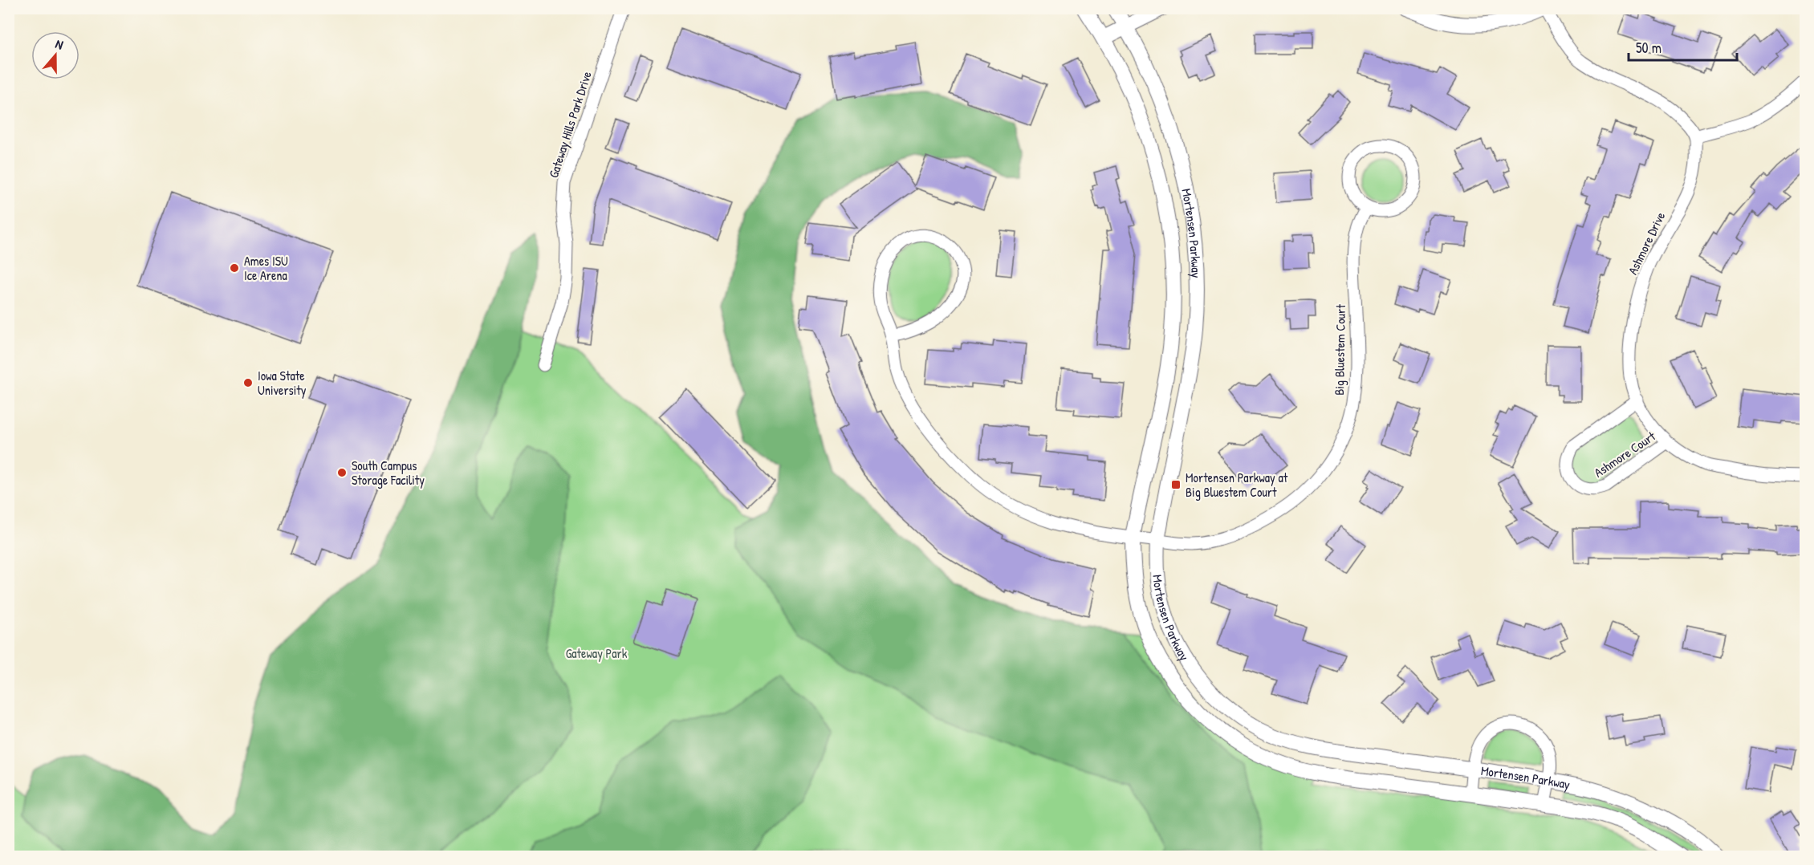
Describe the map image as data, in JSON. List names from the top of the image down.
{
  "streets": {
    "street": [
      "Gateway Hills Park Drive",
      "Mortensen Parkway",
      "Ashmore Drive",
      "Big Bluestem Court",
      "Ashmore Court"
    ]
  },
  "crossings": [
    ["Mortensen Parkway", "Big Bluestem Court"],
    ["Ashmore Drive", "Ashmore Court"]
  ],
  "parks": ["Gateway Park"],
  "places": {
    "other": ["Ames ISU Ice Arena", "Iowa State University", "South Campus Storage Facility"],
    "transit": ["Mortensen Parkway at Big Bluestem Court"]
  },
  "scale_bar": "50 m",
  "north": "top"
}
